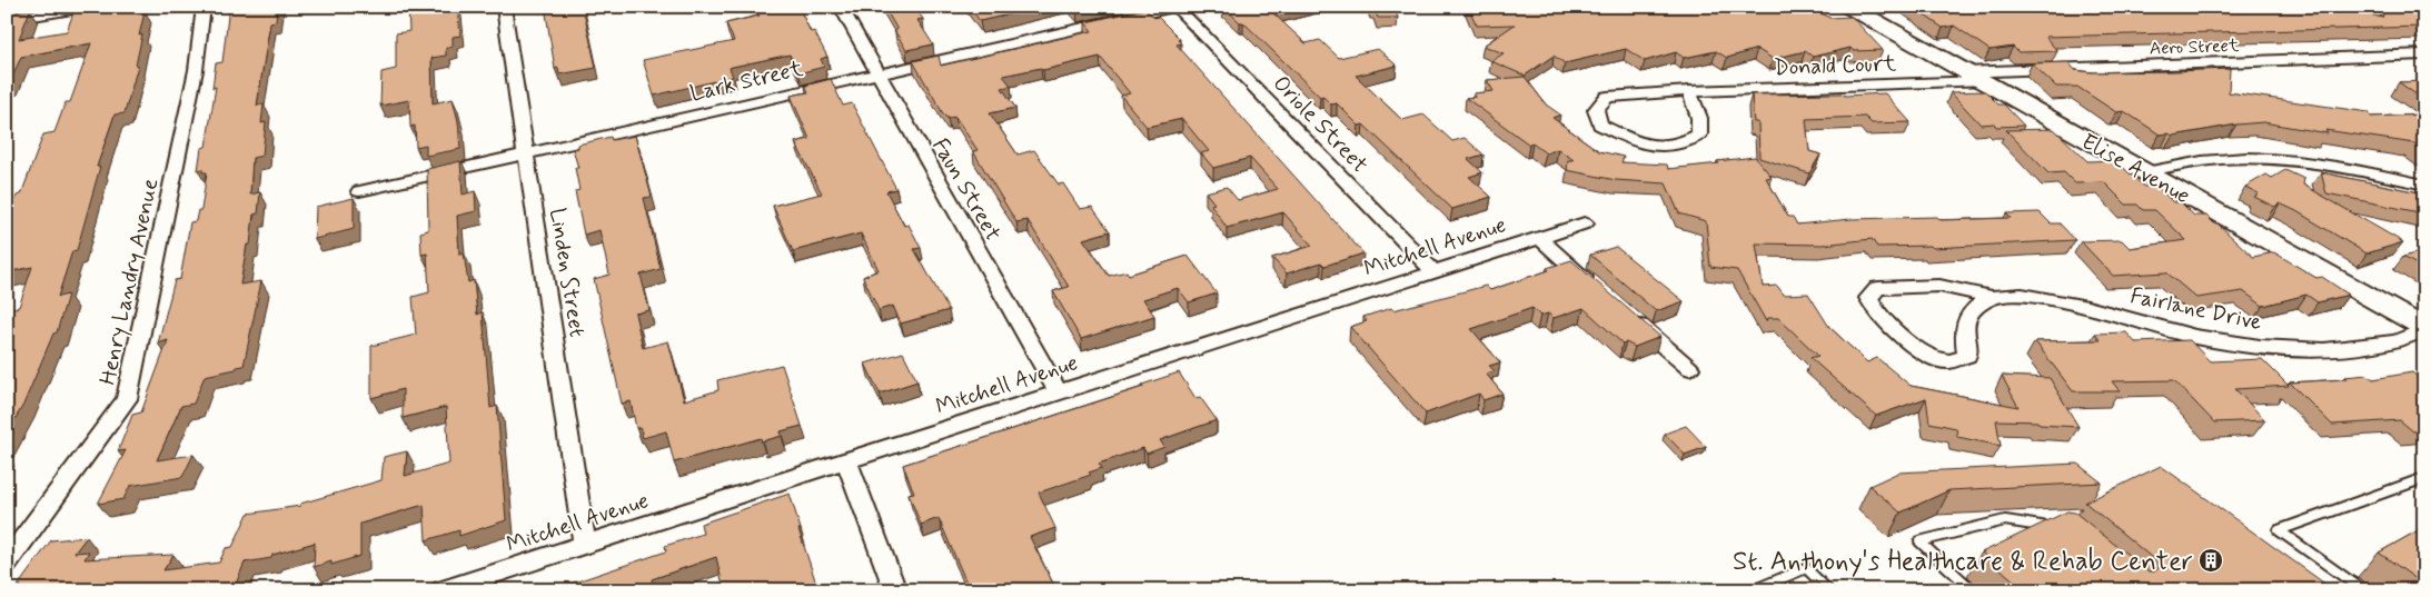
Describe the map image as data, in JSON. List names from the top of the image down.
{
  "streets": {
    "street": [
      "Aero Street",
      "Donald Court",
      "Lark Street",
      "Oriole Street",
      "Elise Avenue",
      "Faun Street",
      "Mitchell Avenue",
      "Linden Street",
      "Henry Landry Avenue",
      "Fairlane Drive"
    ]
  },
  "crossings": [
    ["Aero Street", "Donald Court"],
    ["Aero Street", "Elise Avenue"],
    ["Donald Court", "Elise Avenue"],
    ["Lark Street", "Oriole Street"],
    ["Lark Street", "Faun Street"],
    ["Lark Street", "Linden Street"],
    ["Oriole Street", "Mitchell Avenue"],
    ["Elise Avenue", "Fairlane Drive"],
    ["Faun Street", "Mitchell Avenue"],
    ["Mitchell Avenue", "Linden Street"]
  ],
  "places": {
    "building": ["St. Anthony's Healthcare & Rehab Center"]
  }
}
